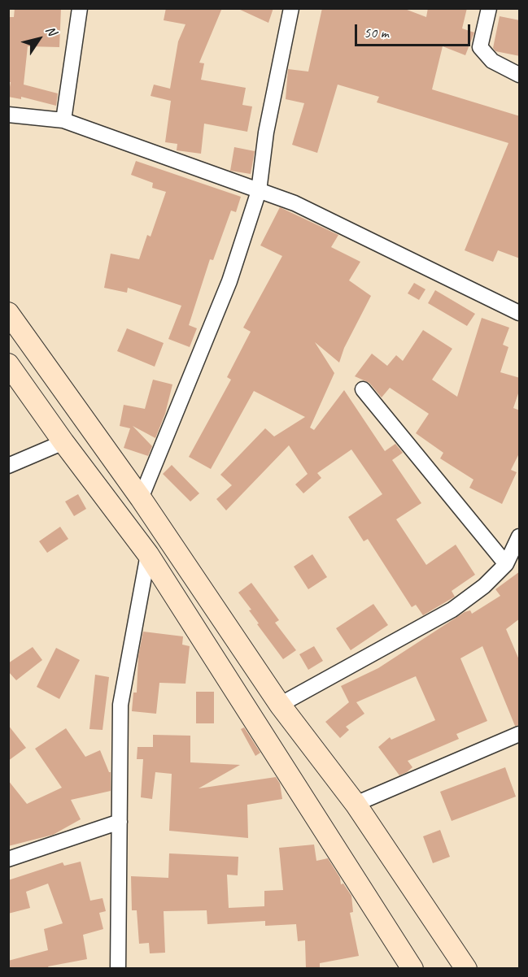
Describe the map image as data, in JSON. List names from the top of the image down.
{
  "scale_bar": "50 m",
  "north": "top right"
}
